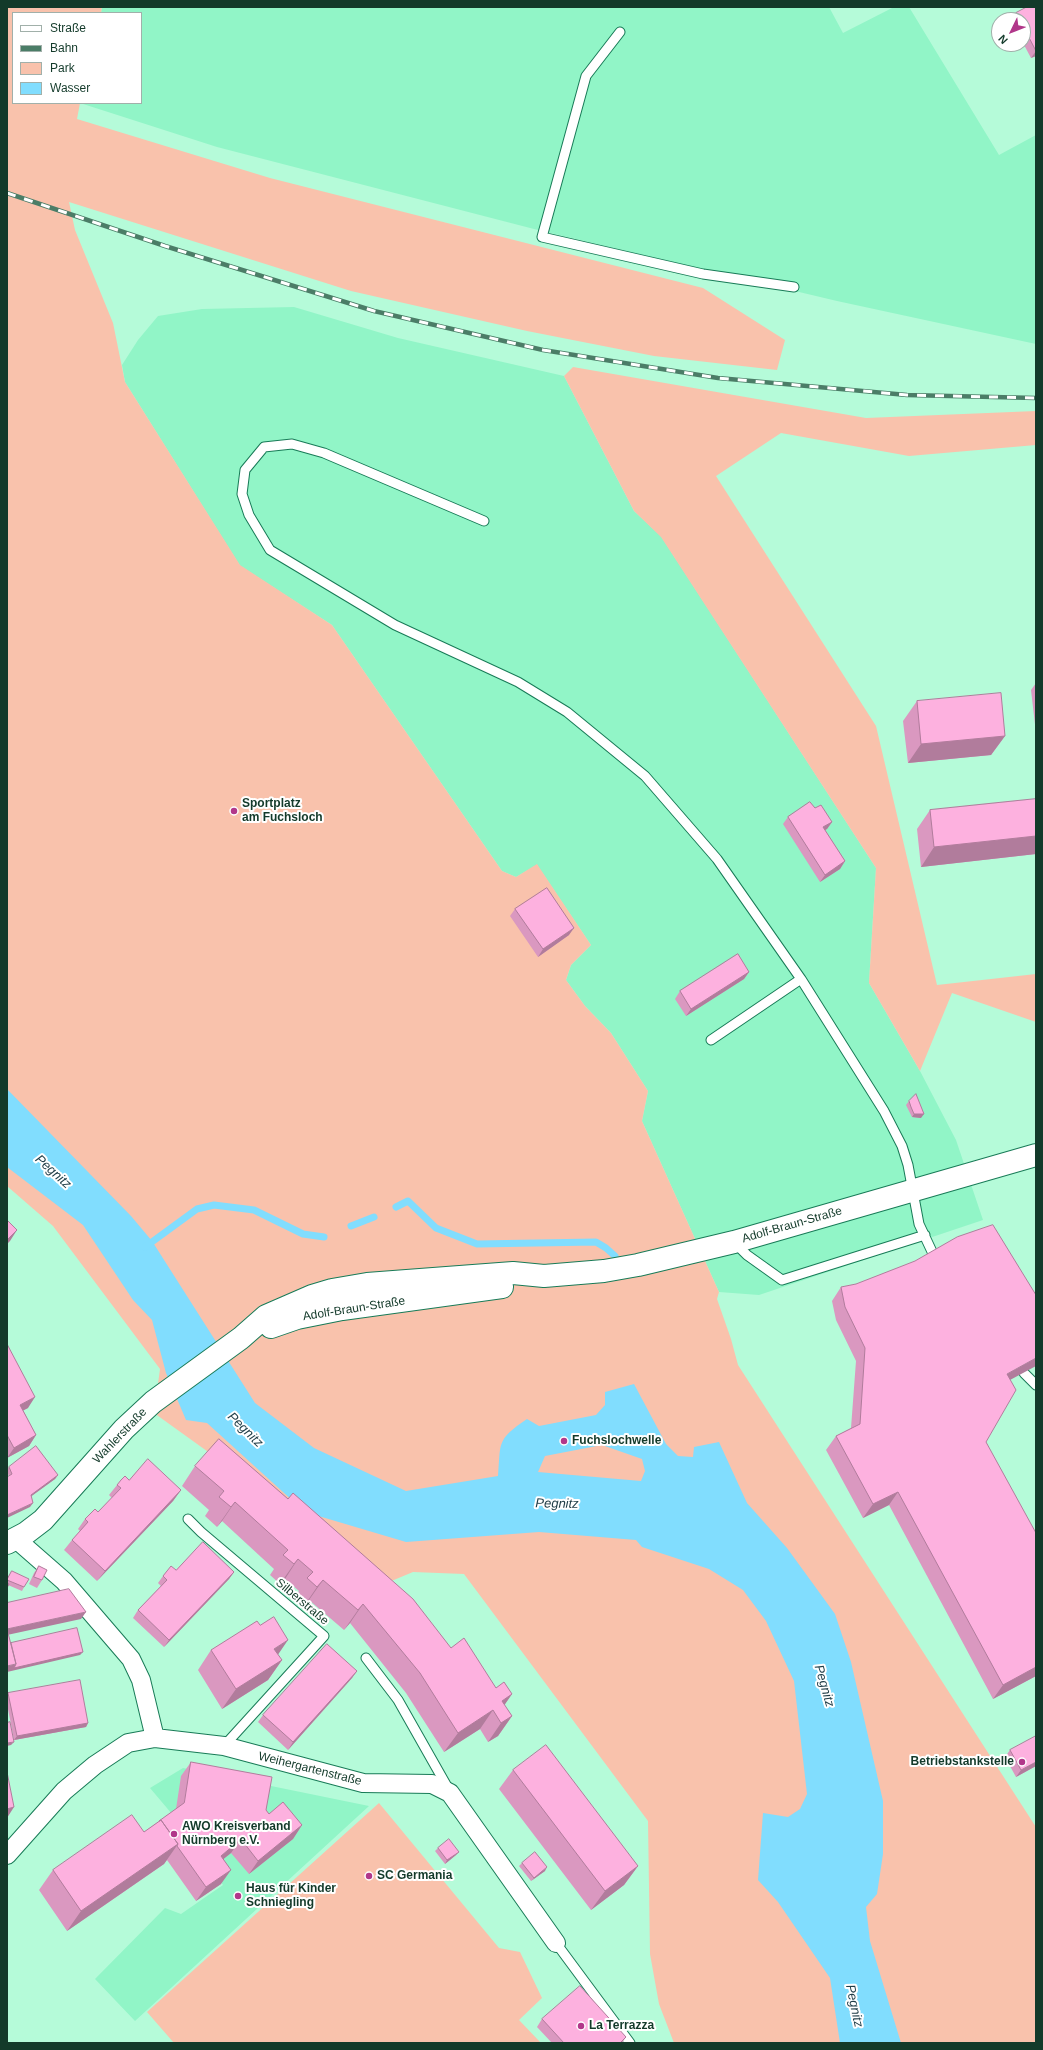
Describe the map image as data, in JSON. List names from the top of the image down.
{
  "streets": {
    "main road": ["Adolf-Braun-Straße", "Wahlerstraße"],
    "street": ["Weihergartenstraße"],
    "lane": ["Silberstraße"]
  },
  "crossings": [
    ["Adolf-Braun-Straße", "Wahlerstraße"],
    ["Silberstraße", "Weihergartenstraße"]
  ],
  "water": ["Pegnitz"],
  "places": [
    "Sportplatz am Fuchsloch",
    "Fuchslochwelle",
    "Betriebstankstelle",
    "AWO Kreisverband Nürnberg e.V.",
    "SC Germania",
    "Haus für Kinder Schniegling",
    "La Terrazza"
  ],
  "legend": [
    "Straße",
    "Bahn",
    "Park",
    "Wasser"
  ],
  "north": "bottom left"
}
